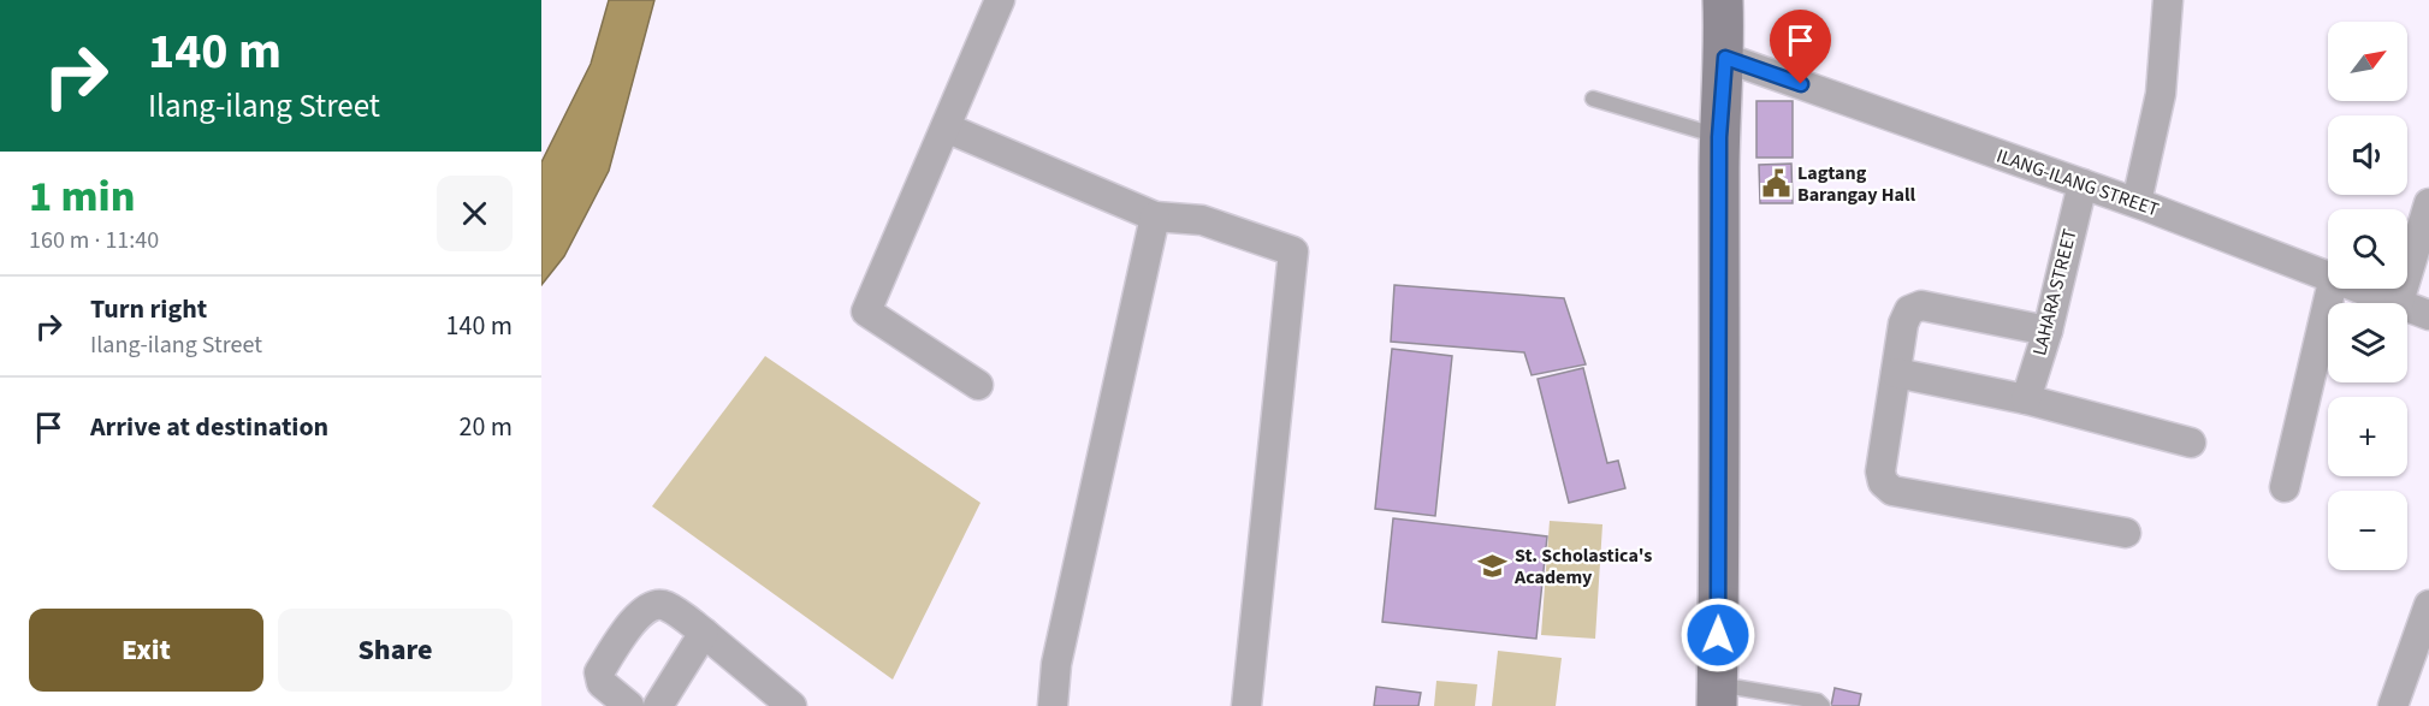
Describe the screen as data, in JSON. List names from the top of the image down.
{
  "streets": {
    "street": ["ILANG-ILANG STREET", "LAHARA STREET"]
  },
  "crossings": [
    ["ILANG-ILANG STREET", "LAHARA STREET"]
  ],
  "places": {
    "public building": ["Lagtang Barangay Hall"],
    "school or university": ["St. Scholastica's Academy"]
  },
  "north": "top right",
  "page": {
    "turn": ["140 m", "Ilang-ilang Street"],
    "map_buttons": ["+", "−"],
    "heading": ["1 min", "160 m · 11:40"],
    "list": [
      {
        "name": "Turn right",
        "note": "Ilang-ilang Street",
        "value": "140 m"
      },
      {
        "name": "Arrive at destination",
        "value": "20 m"
      }
    ],
    "buttons": ["Exit", "Share"]
  }
}
